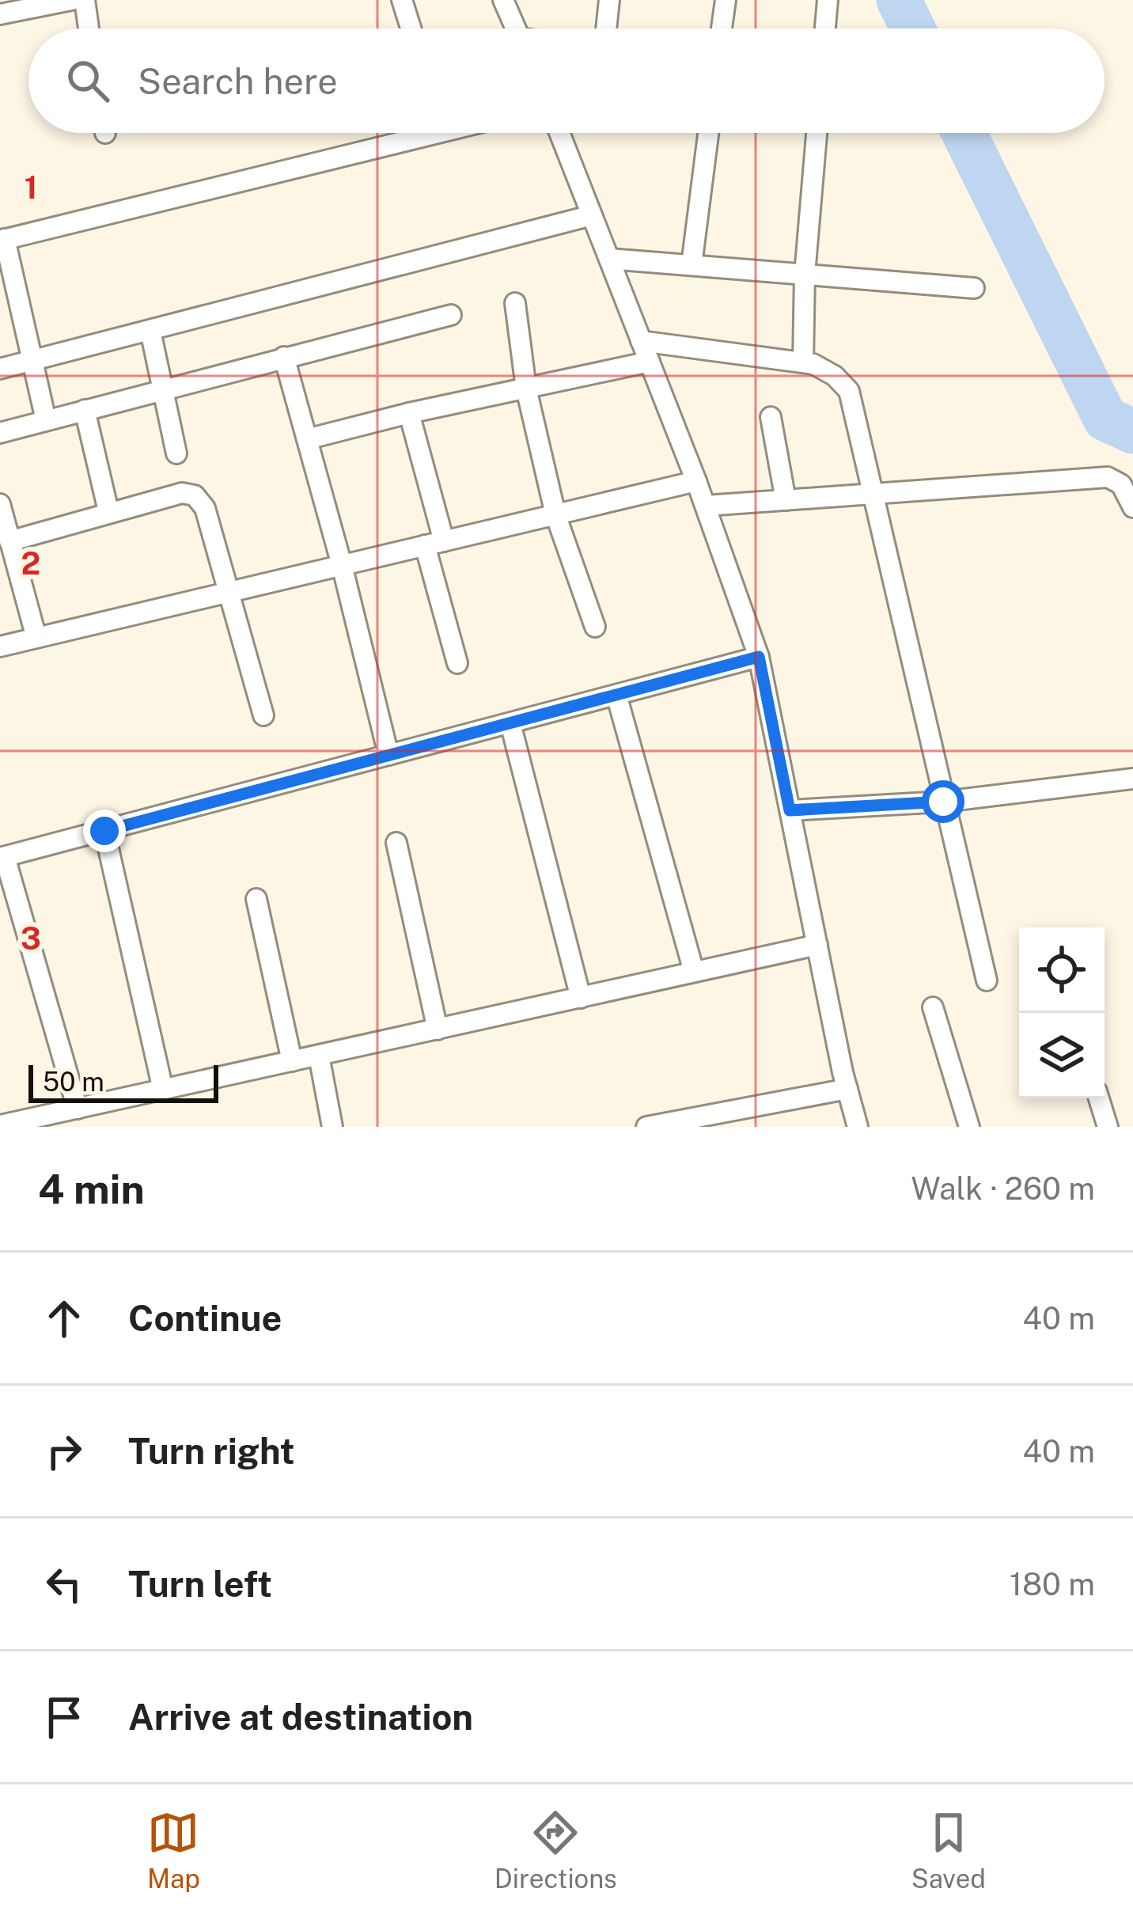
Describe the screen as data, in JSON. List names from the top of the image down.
{
  "scale_bar": "50 m",
  "page": {
    "search": "Search here",
    "scale": "50 m",
    "heading": ["4 min", "Walk · 260 m"],
    "list": [
      ["Continue", "40 m"],
      ["Turn right", "40 m"],
      ["Turn left", "180 m"],
      "Arrive at destination"
    ],
    "nav": ["Map", "Directions", "Saved"]
  },
  "grid": {
    "rows": ["1", "2", "3"]
  }
}
